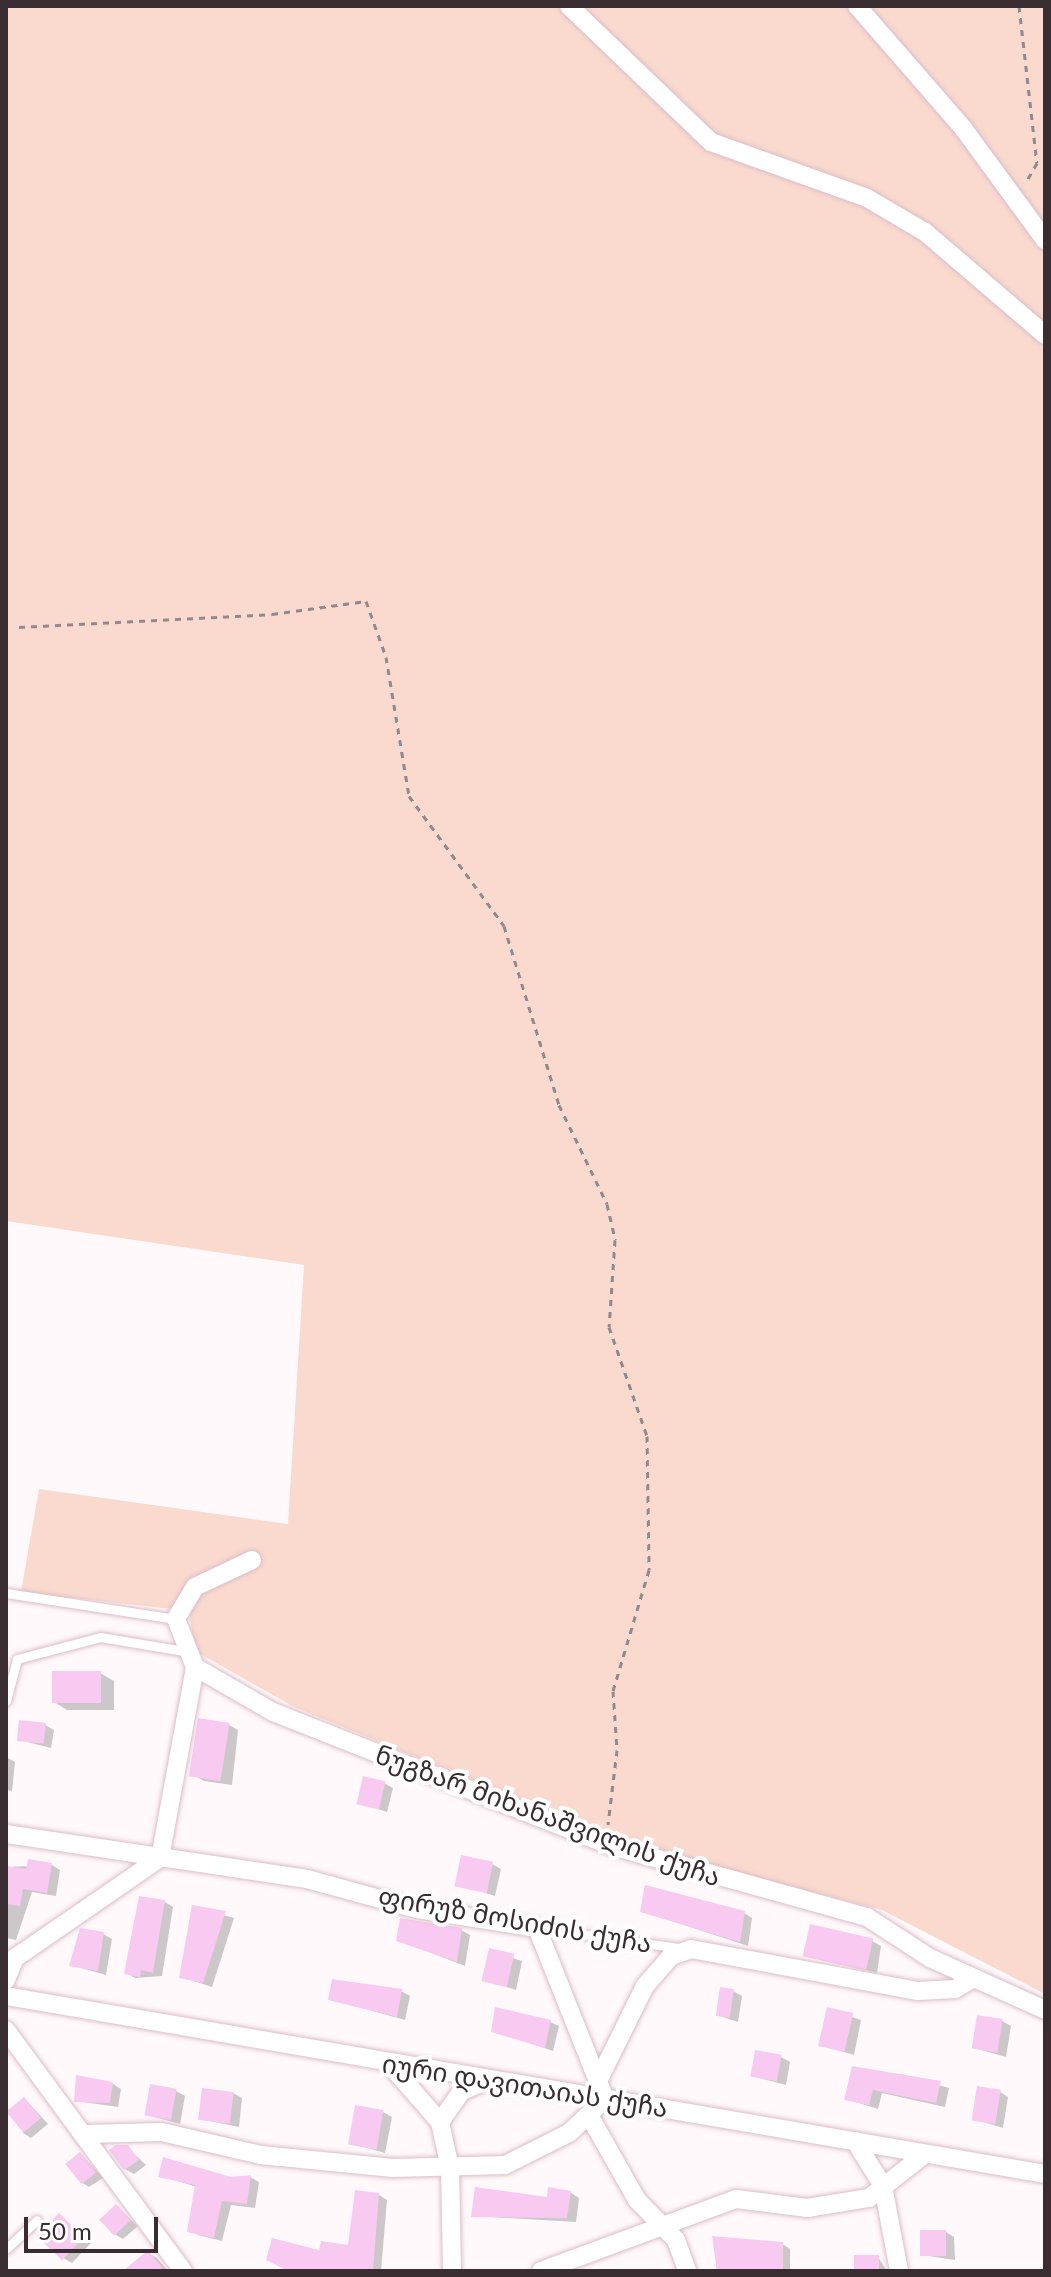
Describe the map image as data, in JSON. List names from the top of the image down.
{
  "streets": {
    "street": ["ნუგზარ მიხანაშვილის ქუჩა", "ფირუზ მოსიძის ქუჩა", "იური დავითაიას ქუჩა"]
  },
  "crossings": [
    ["ნუგზარ მიხანაშვილის ქუჩა", "ფირუზ მოსიძის ქუჩა"]
  ],
  "scale_bar": "50 m"
}
